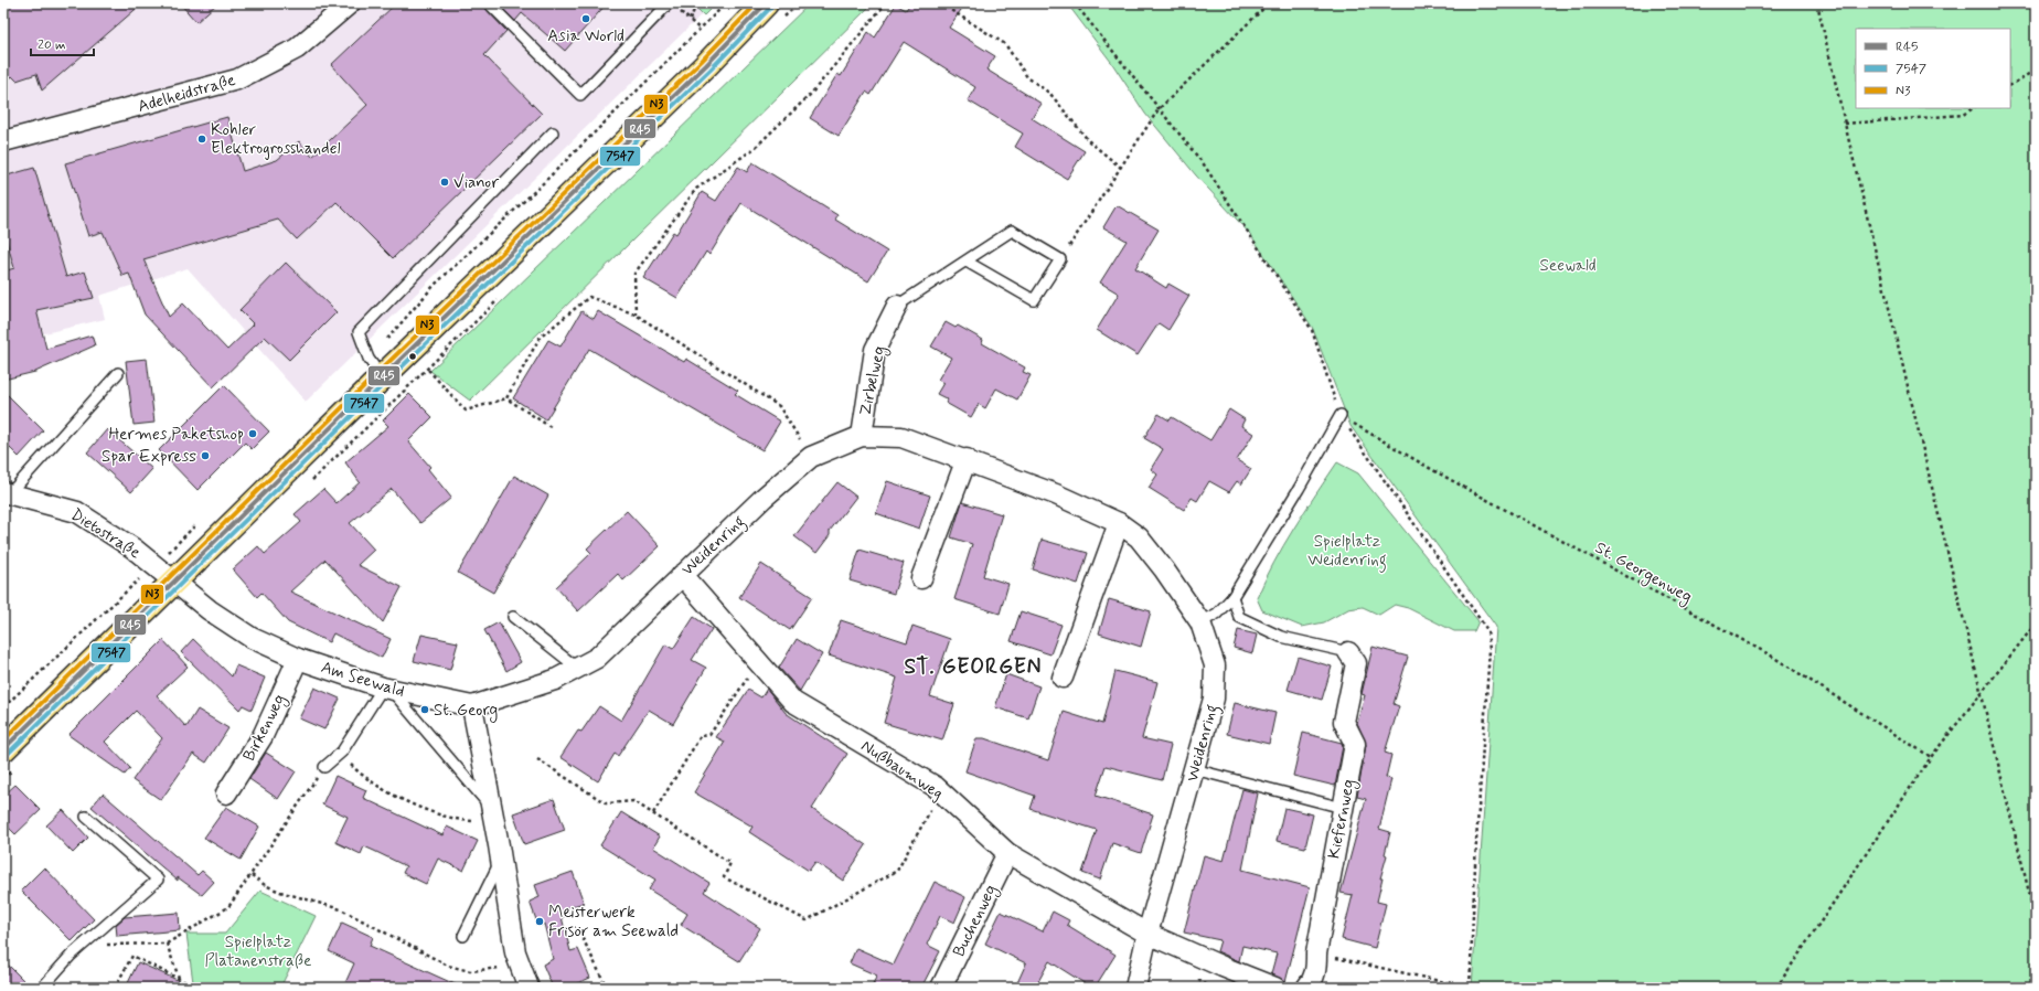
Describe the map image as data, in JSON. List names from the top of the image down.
{
  "streets": {
    "street": [
      "Adelheidstraße",
      "Zirbelweg",
      "Dietostraße",
      "Weidenring",
      "Am Seewald",
      "Birkenweg",
      "Nußbaumweg",
      "Kiefernweg",
      "Buchenweg"
    ],
    "path": ["St. Georgenweg"]
  },
  "crossings": [
    ["Zirbelweg", "Weidenring"],
    ["Dietostraße", "Am Seewald"],
    ["Weidenring", "Am Seewald"],
    ["Weidenring", "Nußbaumweg"],
    ["Am Seewald", "Birkenweg"],
    ["Nußbaumweg", "Buchenweg"]
  ],
  "districts": ["ST. GEORGEN"],
  "parks": ["Seewald", "Spielplatz Weidenring", "Spielplatz Platanenstraße"],
  "places": [
    "Asia World",
    "Kohler Elektrogrosshandel",
    "Vianor",
    "Hermes Paketshop",
    "Spar Express",
    "St. Georg",
    "Meisterwerk Frisör am Seewald"
  ],
  "lines": ["transit line R45", "transit line N3", "transit line 7547"],
  "legend": ["R45", "7547", "N3"],
  "scale_bar": "20 m"
}
